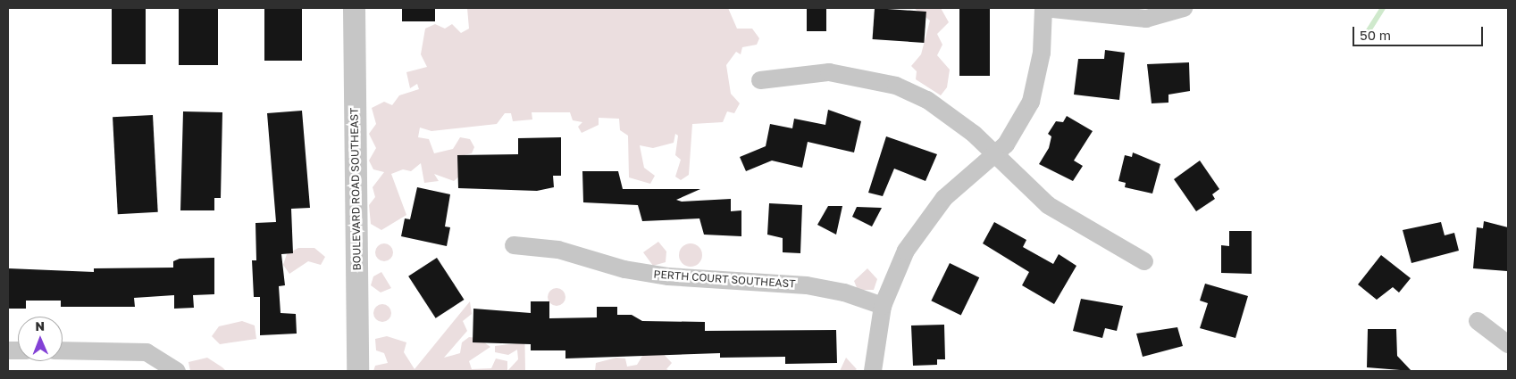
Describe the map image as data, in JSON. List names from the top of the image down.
{
  "streets": {
    "street": ["BOULEVARD ROAD SOUTHEAST", "PERTH COURT SOUTHEAST"]
  },
  "scale_bar": "50 m",
  "north": "top"
}
